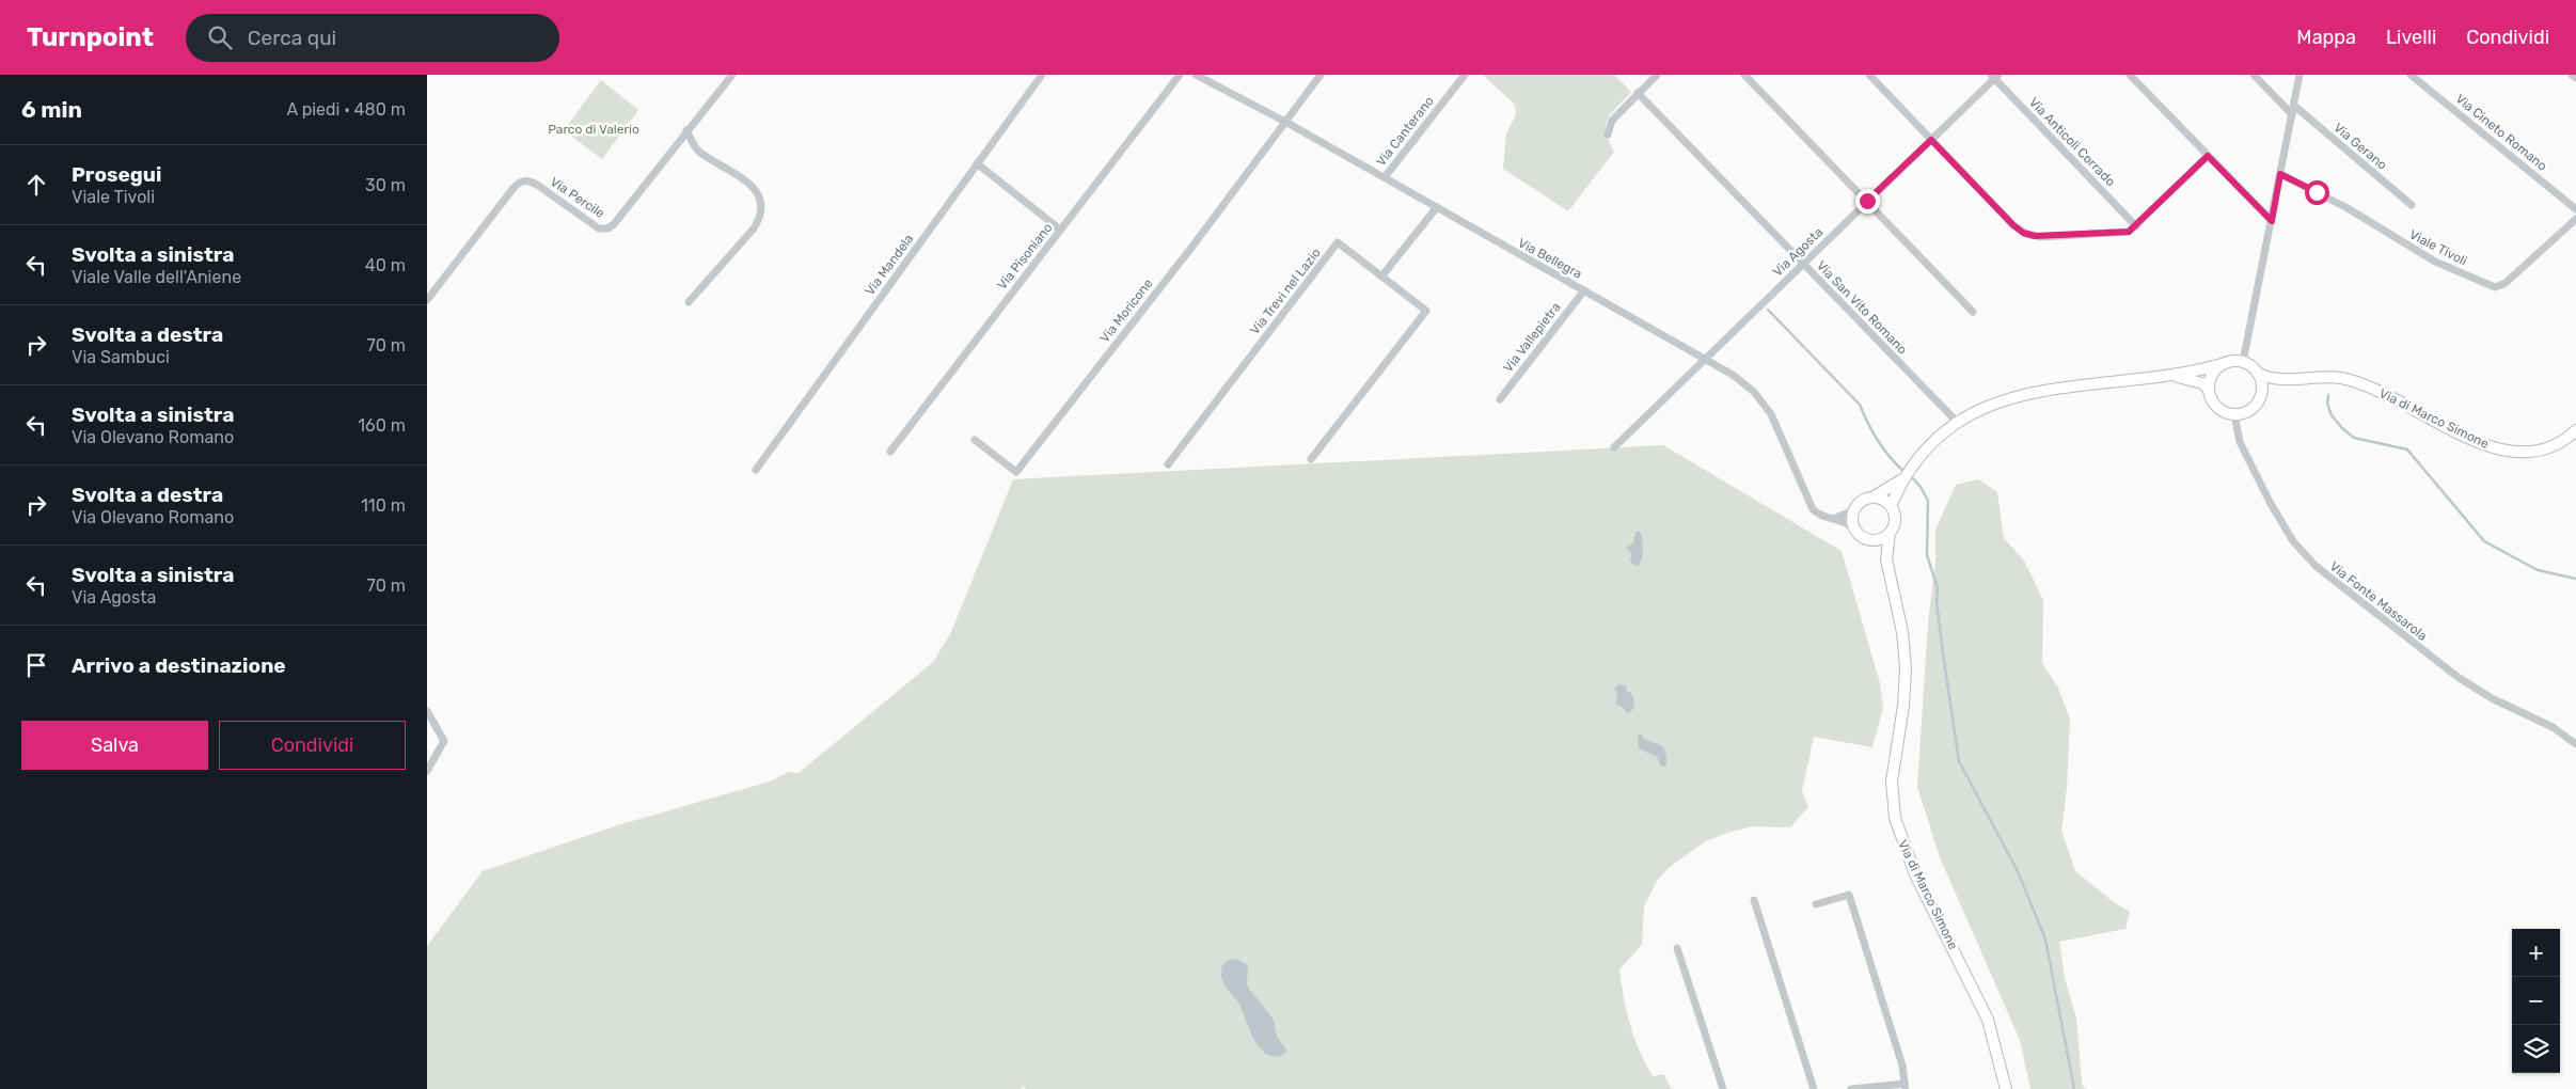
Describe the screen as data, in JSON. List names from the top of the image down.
{
  "streets": {
    "street": [
      "Via Canterano",
      "Via Cineto Romano",
      "Via Anticoli Corrado",
      "Via Gerano",
      "Via Percile",
      "Viale Tivoli",
      "Via Agosta",
      "Via Pisoniano",
      "Via Bellegra",
      "Via Mandela",
      "Via Trevi nel Lazio",
      "Via San Vito Romano",
      "Via Moricone",
      "Via Vallepietra",
      "Via di Marco Simone",
      "Via Fonte Massarola"
    ]
  },
  "crossings": [
    ["Via Canterano", "Via Bellegra"],
    ["Via Anticoli Corrado", "Via Agosta"],
    ["Via Agosta", "Via Bellegra"],
    ["Via Agosta", "Via San Vito Romano"],
    ["Via Bellegra", "Via Moricone"],
    ["Via Bellegra", "Via Vallepietra"],
    ["Via Bellegra", "Via di Marco Simone"],
    ["Via di Marco Simone", "Via Fonte Massarola"]
  ],
  "parks": ["Parco di Valerio"],
  "page": {
    "header": "Turnpoint",
    "search": "Cerca qui",
    "nav": ["Mappa", "Livelli", "Condividi"],
    "heading": ["6 min", "A piedi · 480 m"],
    "list": [
      ["Prosegui", "Viale Tivoli", "30 m"],
      ["Svolta a sinistra", "Viale Valle dell'Aniene", "40 m"],
      ["Svolta a destra", "Via Sambuci", "70 m"],
      ["Svolta a sinistra", "Via Olevano Romano", "160 m"],
      ["Svolta a destra", "Via Olevano Romano", "110 m"],
      ["Svolta a sinistra", "Via Agosta", "70 m"],
      "Arrivo a destinazione"
    ],
    "buttons": ["Salva", "Condividi"],
    "map_buttons": ["+", "−"]
  }
}
